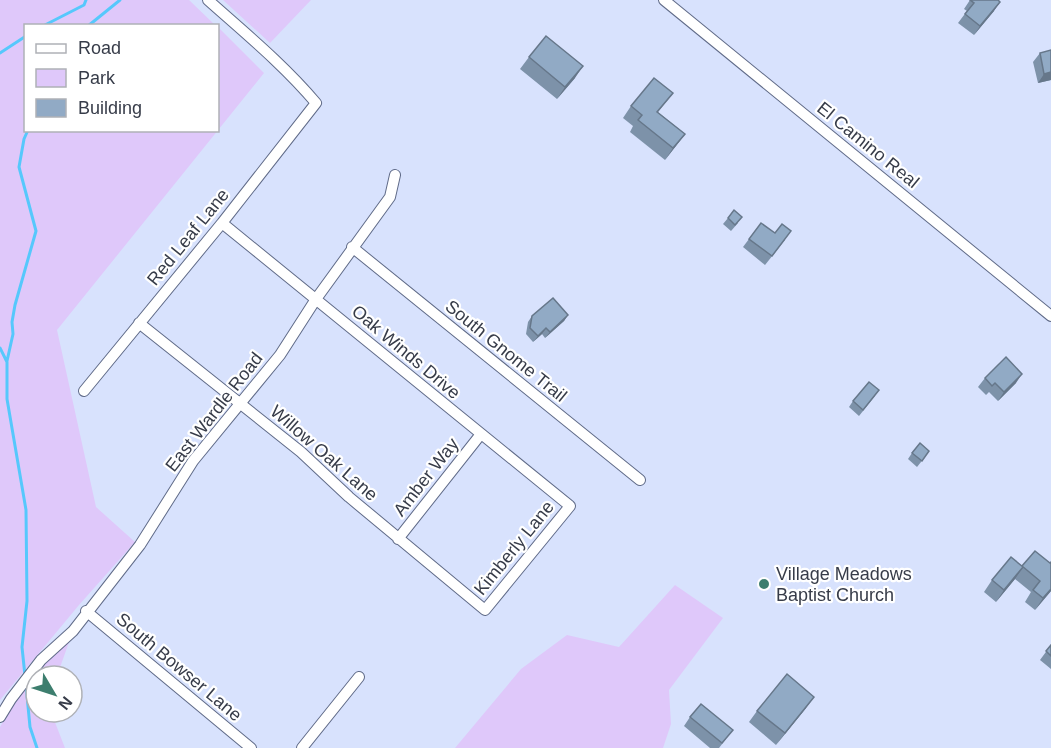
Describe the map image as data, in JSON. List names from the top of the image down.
{
  "streets": {
    "street": [
      "El Camino Real",
      "Red Leaf Lane",
      "South Gnome Trail",
      "Oak Winds Drive",
      "East Wardle Road",
      "Willow Oak Lane",
      "Amber Way",
      "Kimberly Lane",
      "South Bowser Lane"
    ]
  },
  "crossings": [
    ["Red Leaf Lane", "Oak Winds Drive"],
    ["Red Leaf Lane", "Willow Oak Lane"],
    ["South Gnome Trail", "East Wardle Road"],
    ["Oak Winds Drive", "East Wardle Road"],
    ["Oak Winds Drive", "Amber Way"],
    ["Oak Winds Drive", "Kimberly Lane"],
    ["East Wardle Road", "Willow Oak Lane"],
    ["East Wardle Road", "South Bowser Lane"],
    ["Willow Oak Lane", "Amber Way"],
    ["Willow Oak Lane", "Kimberly Lane"]
  ],
  "places": ["Village Meadows Baptist Church"],
  "legend": ["Road", "Park", "Building"],
  "north": "bottom right"
}
